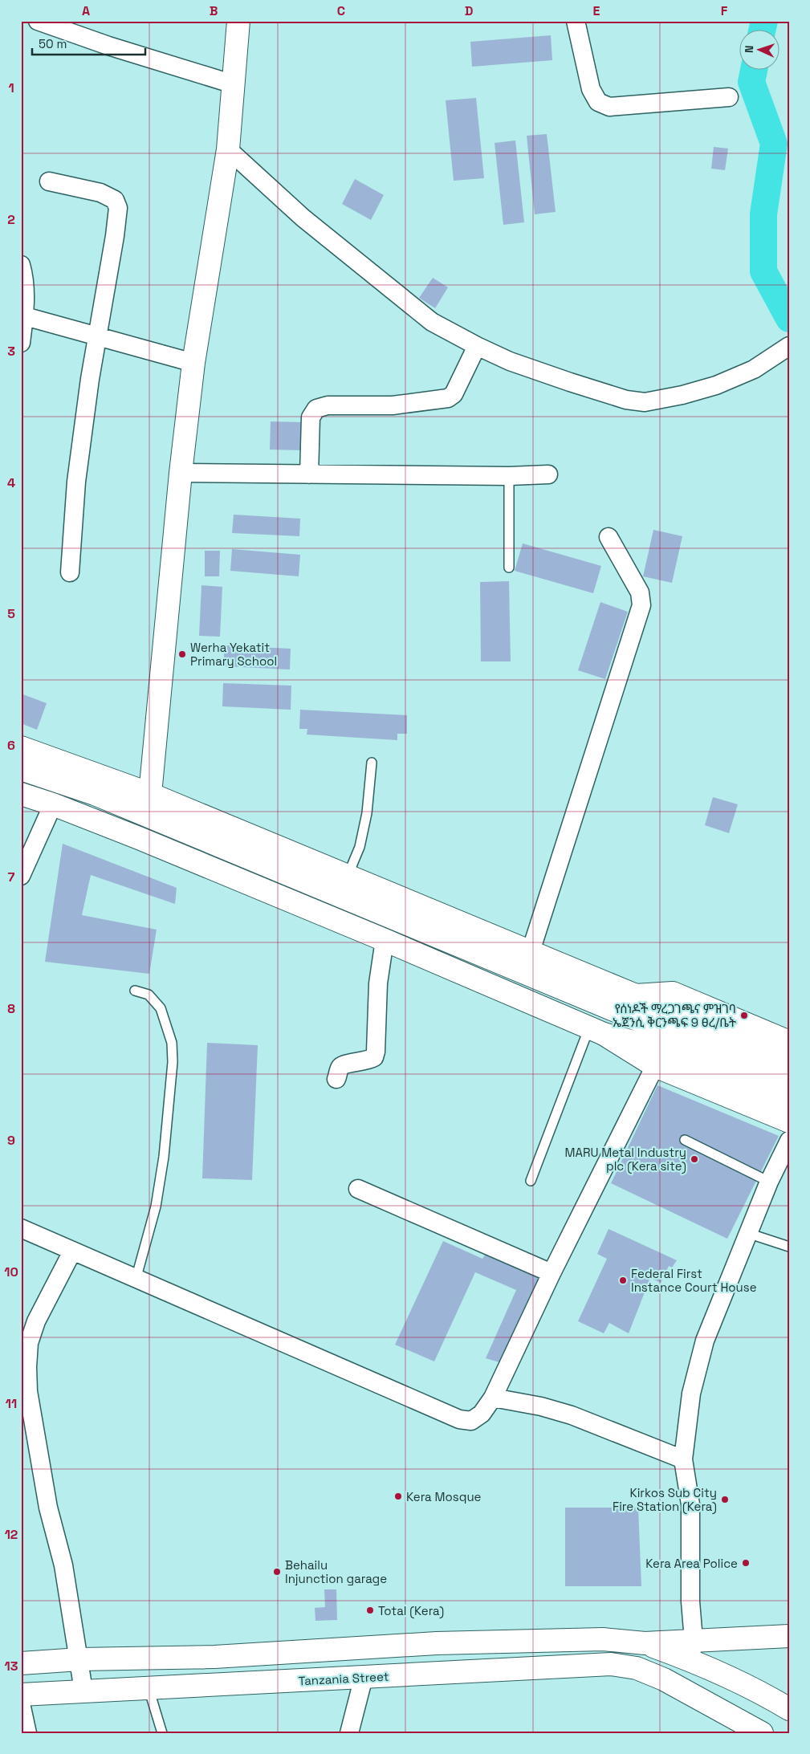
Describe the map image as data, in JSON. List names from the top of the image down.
{
  "streets": {
    "main road": ["Tanzania Street"]
  },
  "places": [
    "Werha Yekatit Primary School",
    "የሰነዶች ማረጋገጫና ምዝገባ ኤጀንሲ ቅርንጫፍ 9 ፀረ/ቤት",
    "MARU Metal Industry plc (Kera site)",
    "Federal First Instance Court House",
    "Kera Mosque",
    "Kirkos Sub City Fire Station (Kera)",
    "Kera Area Police",
    "Behailu Injunction garage",
    "Total (Kera)"
  ],
  "scale_bar": "50 m",
  "north": "left",
  "grid": {
    "columns": [
      "A",
      "B",
      "C",
      "D",
      "E",
      "F"
    ],
    "rows": [
      "1",
      "2",
      "3",
      "4",
      "5",
      "6",
      "7",
      "8",
      "9",
      "10",
      "11",
      "12",
      "13"
    ]
  }
}
